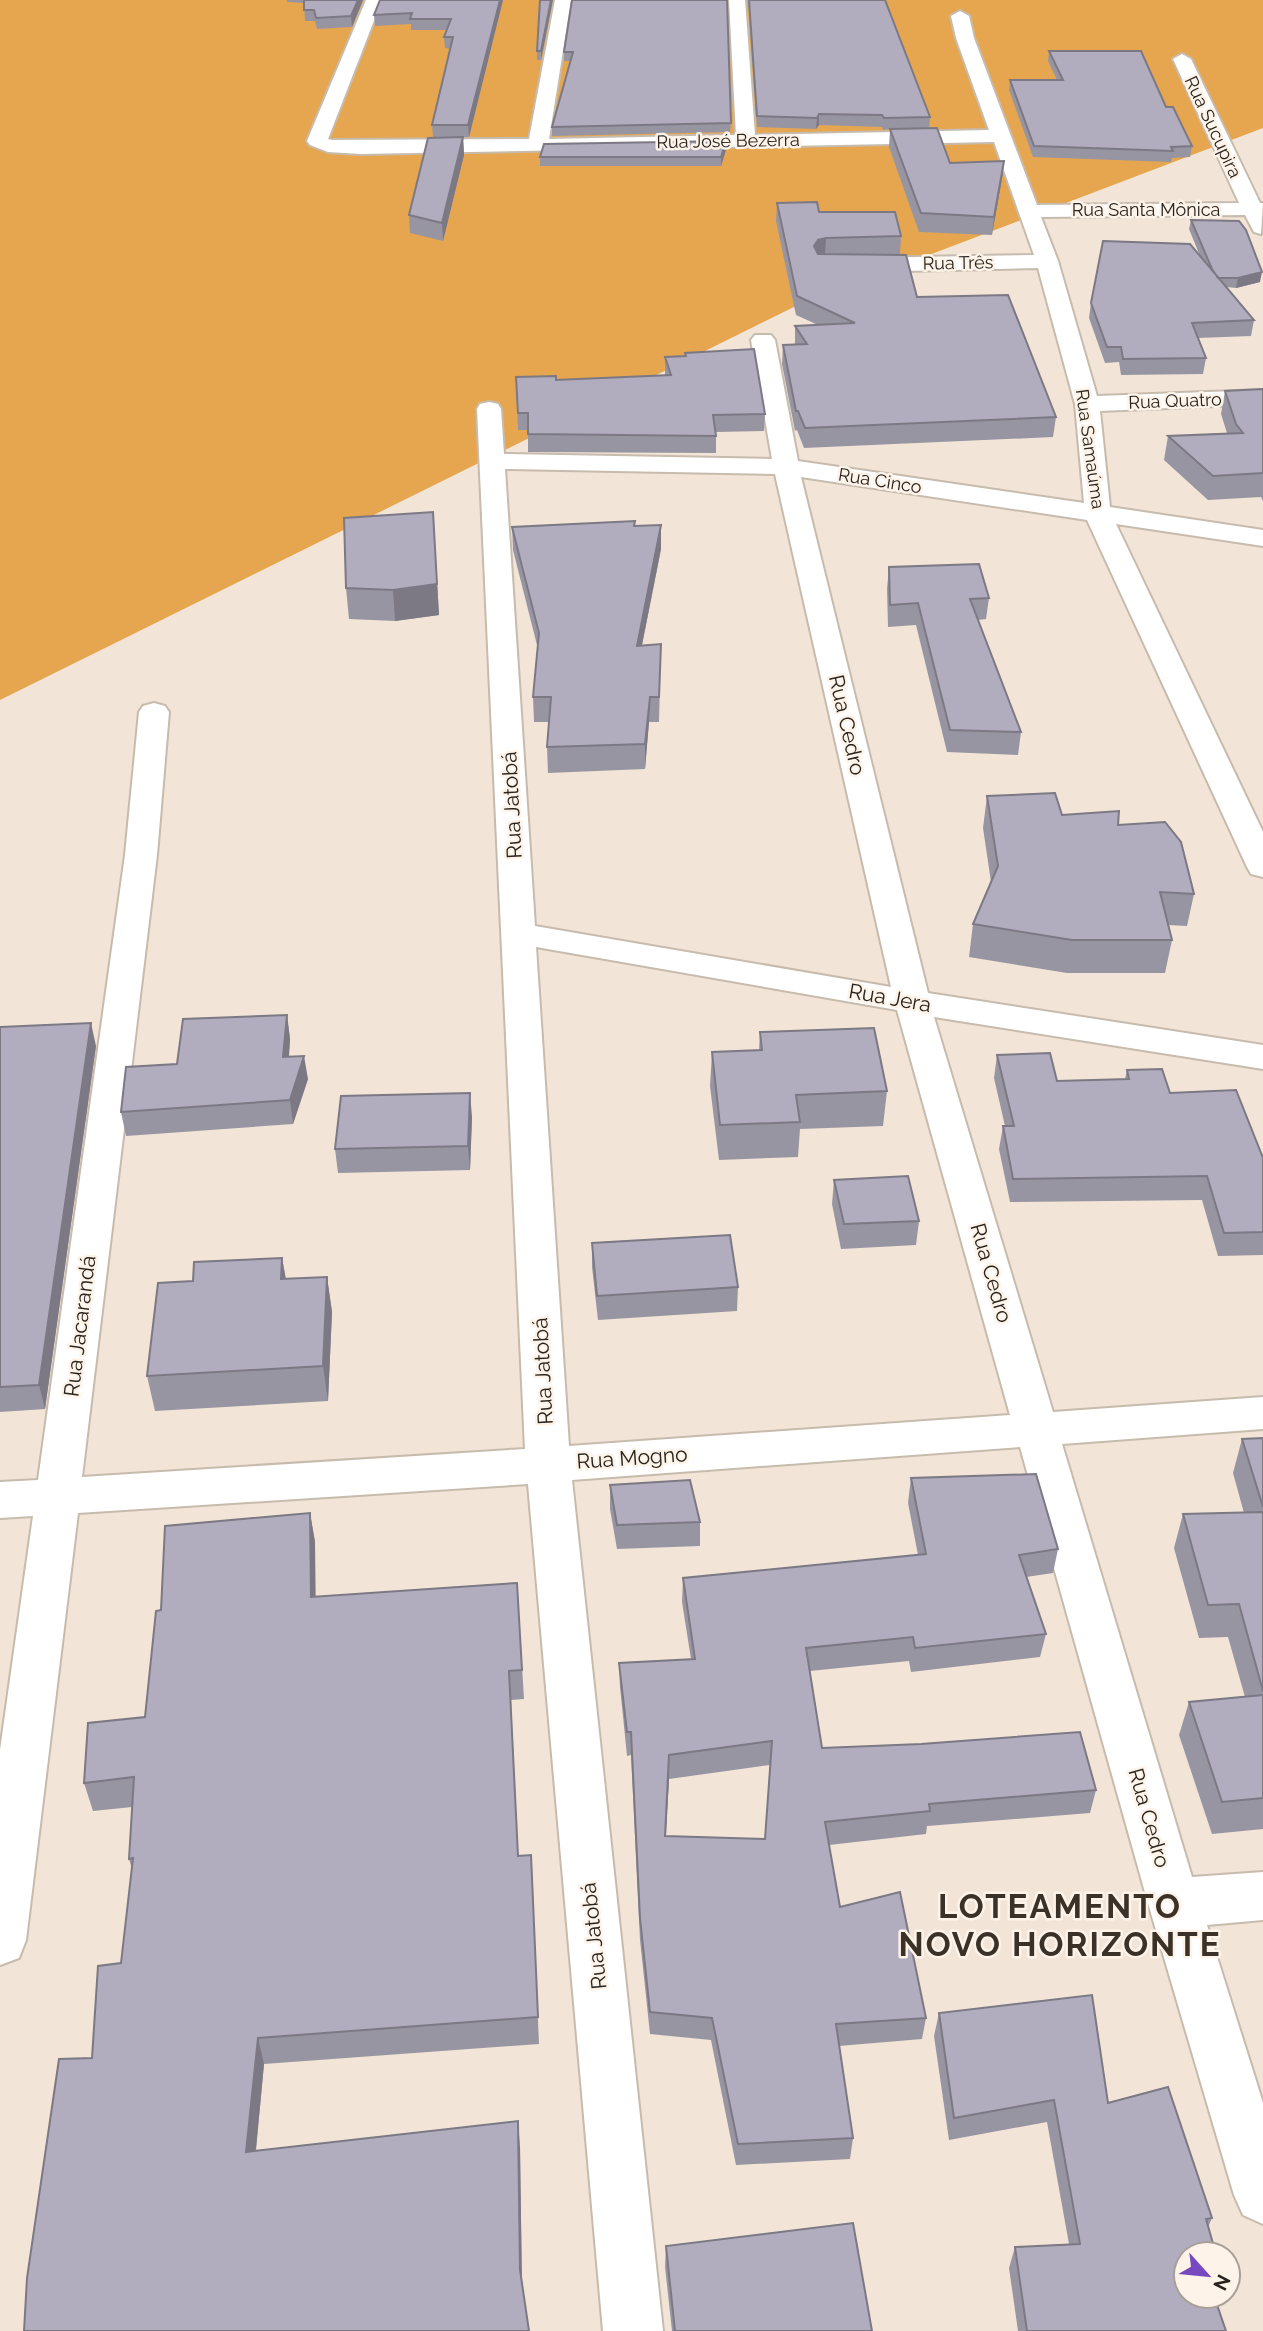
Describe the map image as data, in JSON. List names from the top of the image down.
{
  "streets": {
    "street": [
      "Rua Sucupira",
      "Rua José Bezerra",
      "Rua Santa Mônica",
      "Rua Três",
      "Rua Quatro",
      "Rua Samaúma",
      "Rua Cinco",
      "Rua Cedro",
      "Rua Jatobá",
      "Rua Jera",
      "Rua Jacarandá",
      "Rua Mogno"
    ]
  },
  "crossings": [
    ["Rua Sucupira", "Rua Santa Mônica"],
    ["Rua José Bezerra", "Rua Samaúma"],
    ["Rua Santa Mônica", "Rua Samaúma"],
    ["Rua Três", "Rua Samaúma"],
    ["Rua Quatro", "Rua Samaúma"],
    ["Rua Samaúma", "Rua Cinco"],
    ["Rua Cinco", "Rua Cedro"],
    ["Rua Cinco", "Rua Jatobá"],
    ["Rua Cedro", "Rua Jera"],
    ["Rua Cedro", "Rua Mogno"],
    ["Rua Jatobá", "Rua Jera"],
    ["Rua Jatobá", "Rua Mogno"],
    ["Rua Jacarandá", "Rua Mogno"]
  ],
  "districts": ["LOTEAMENTO NOVO HORIZONTE"],
  "north": "bottom right"
}
